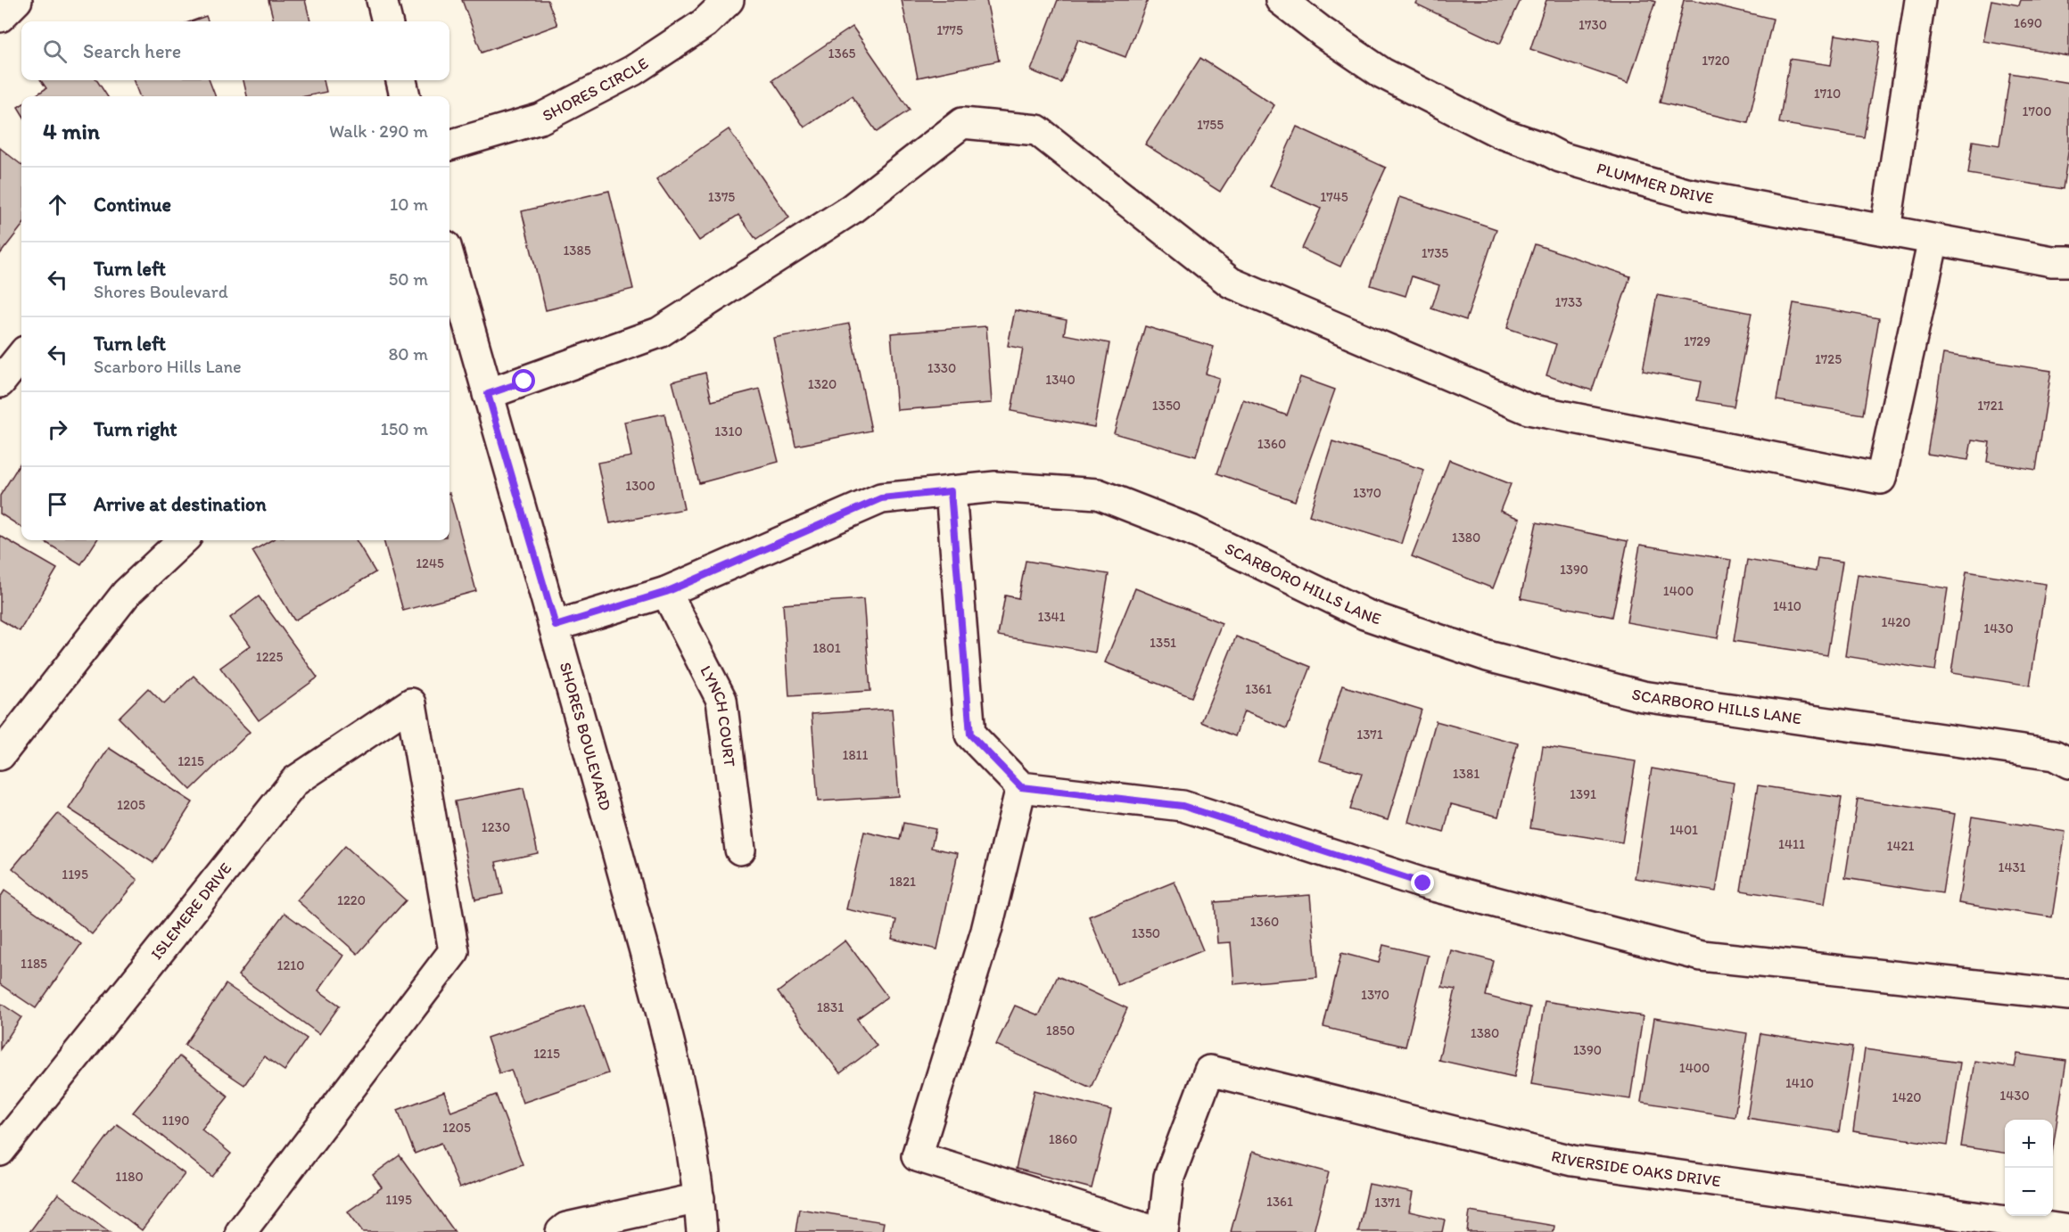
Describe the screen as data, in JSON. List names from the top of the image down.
{
  "streets": {
    "street": [
      "SHORES CIRCLE",
      "PLUMMER DRIVE",
      "SCARBORO HILLS LANE",
      "LYNCH COURT",
      "SHORES BOULEVARD",
      "ISLEMERE DRIVE",
      "RIVERSIDE OAKS DRIVE"
    ]
  },
  "crossings": [
    ["SCARBORO HILLS LANE", "LYNCH COURT"],
    ["SCARBORO HILLS LANE", "SHORES BOULEVARD"]
  ],
  "house_numbers": [
    "1690",
    "1730",
    "1775",
    "1365",
    "1720",
    "1710",
    "1700",
    "1755",
    "1375",
    "1745",
    "1385",
    "1735",
    "1733",
    "1729",
    "1725",
    "1330",
    "1340",
    "1320",
    "1350",
    "1721",
    "1310",
    "1360",
    "1300",
    "1370",
    "1380",
    "1245",
    "1390",
    "1400",
    "1410",
    "1341",
    "1420",
    "1430",
    "1351",
    "1801",
    "1225",
    "1361",
    "1371",
    "1811",
    "1215",
    "1381",
    "1391",
    "1205",
    "1230",
    "1401",
    "1411",
    "1421",
    "1431",
    "1195",
    "1821",
    "1220",
    "1360",
    "1350",
    "1185",
    "1210",
    "1370",
    "1831",
    "1850",
    "1380",
    "1390",
    "1215",
    "1400",
    "1410",
    "1430",
    "1420",
    "1190",
    "1205",
    "1860",
    "1180",
    "1195",
    "1361",
    "1371"
  ],
  "page": {
    "search": "Search here",
    "heading": ["4 min", "Walk · 290 m"],
    "list": [
      ["Continue", "10 m"],
      ["Turn left", "Shores Boulevard", "50 m"],
      ["Turn left", "Scarboro Hills Lane", "80 m"],
      ["Turn right", "150 m"],
      "Arrive at destination"
    ],
    "map_buttons": ["+", "−"]
  }
}
